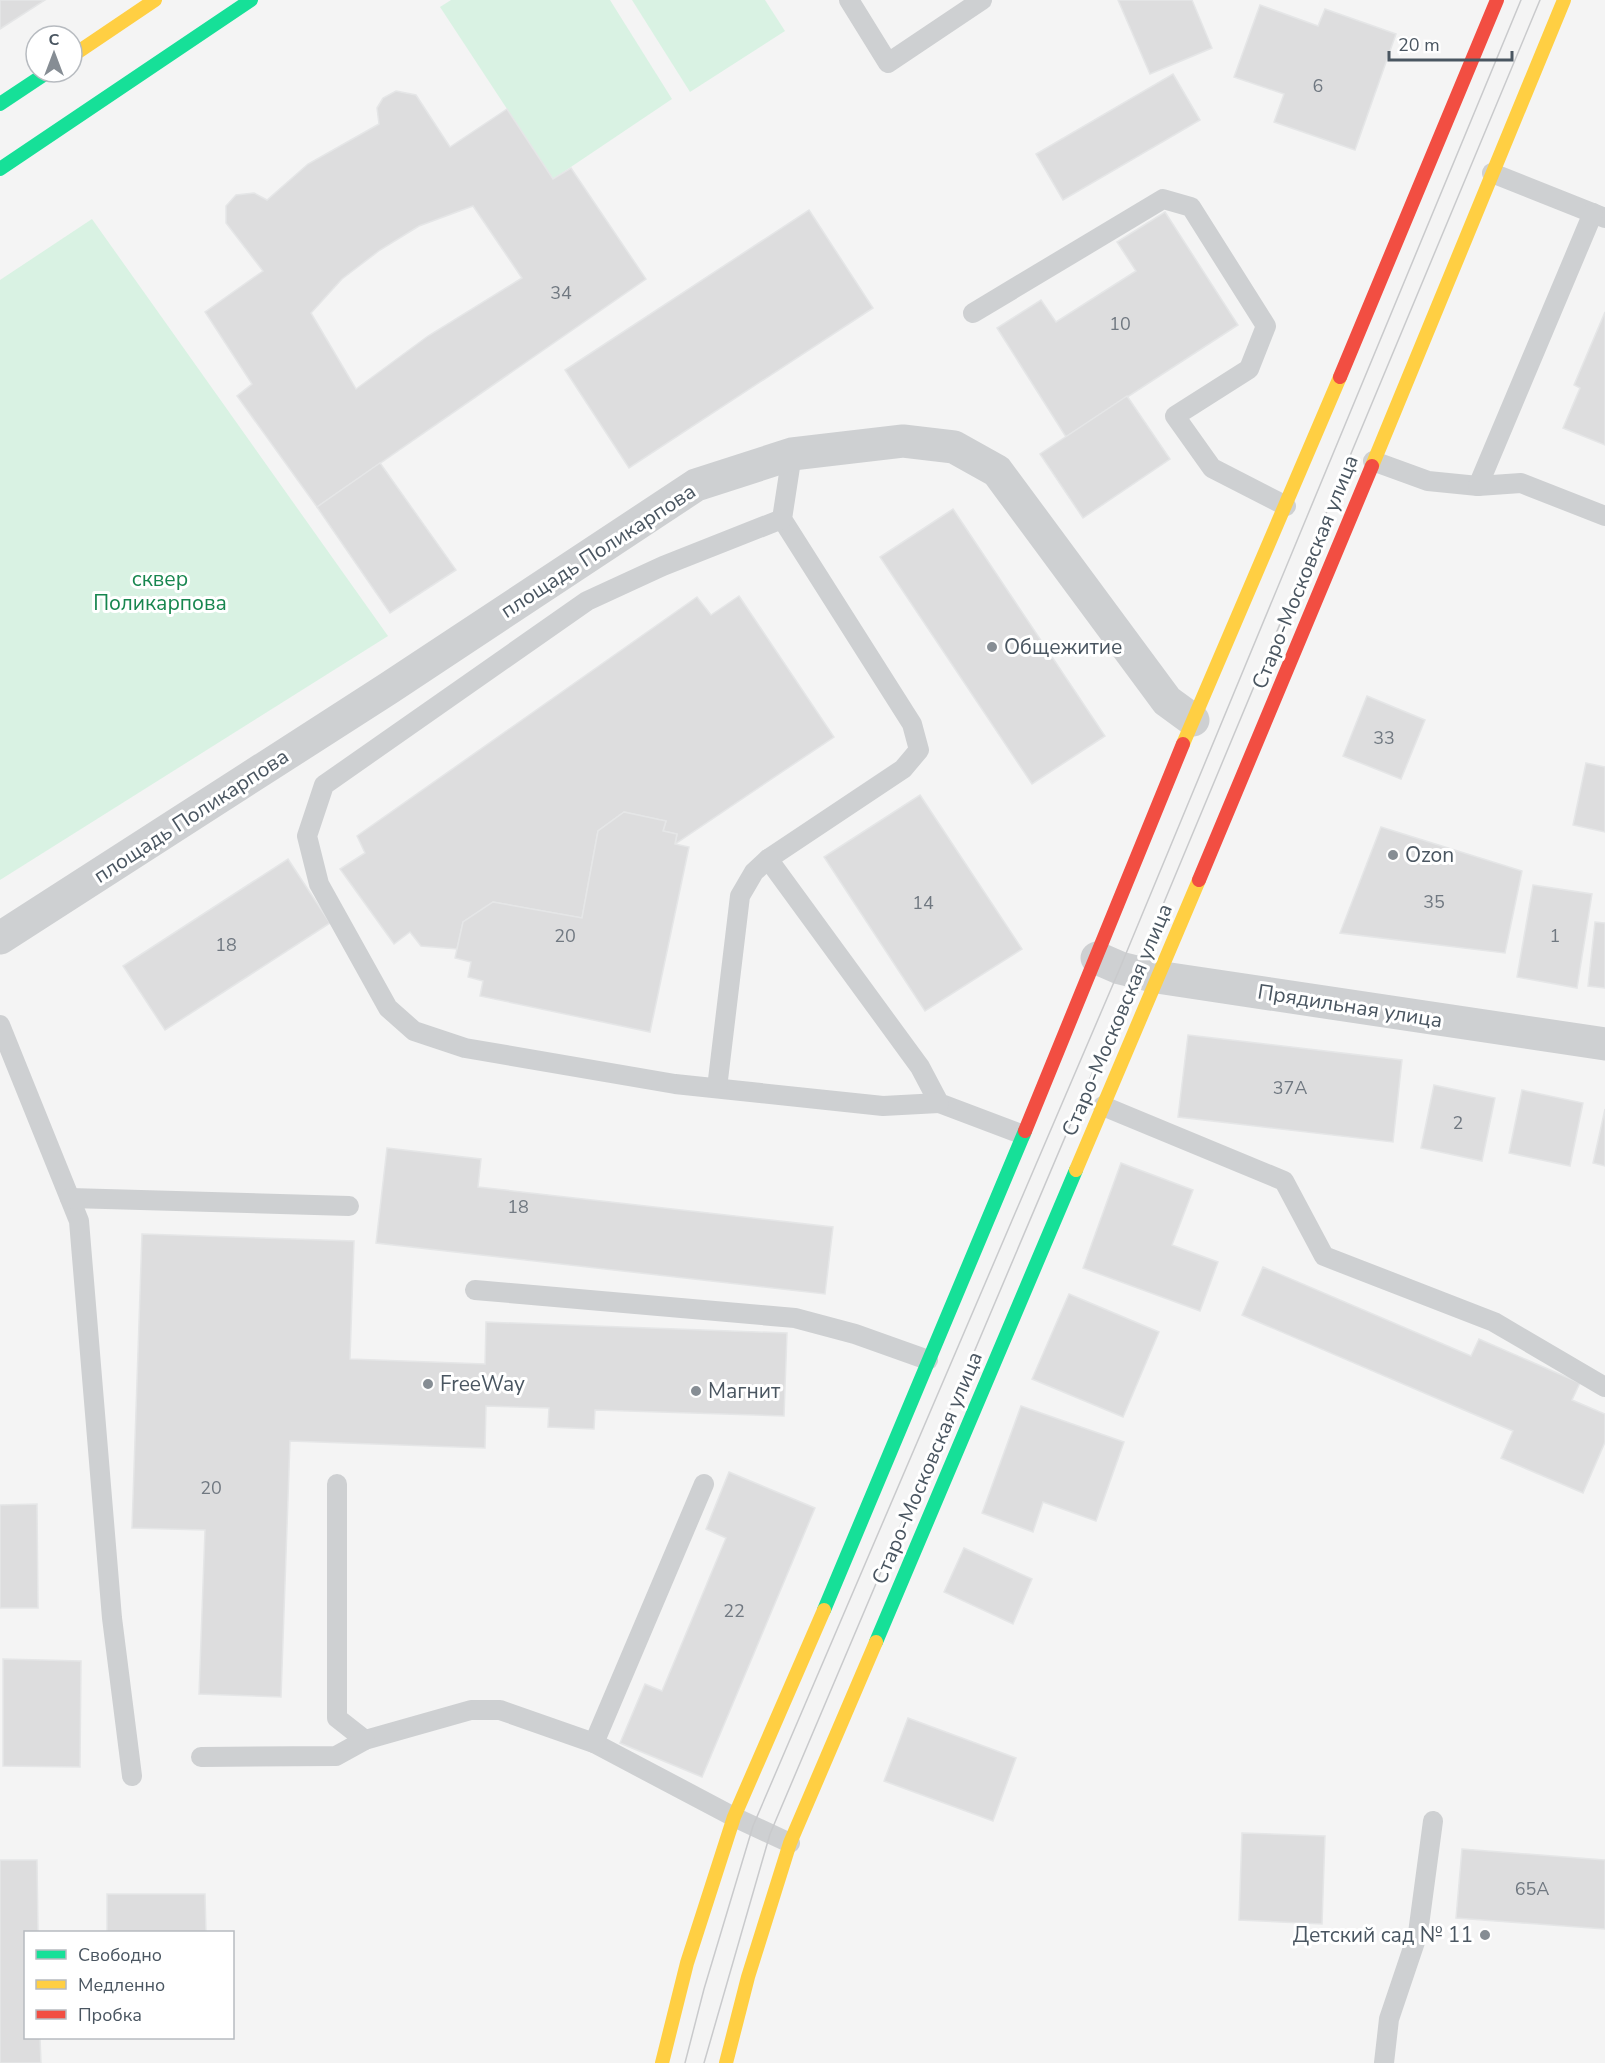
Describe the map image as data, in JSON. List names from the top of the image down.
{
  "streets": {
    "main road": ["Старо-Московская улица"],
    "street": ["площадь Поликарпова", "Прядильная улица"]
  },
  "crossings": [
    ["Старо-Московская улица", "Прядильная улица"]
  ],
  "parks": ["сквер Поликарпова"],
  "places": [
    "Общежитие",
    "Ozon",
    "FreeWay",
    "Магнит",
    "Детский сад № 11"
  ],
  "house_numbers": [
    "6",
    "34",
    "10",
    "33",
    "35",
    "14",
    "20",
    "1",
    "18",
    "37А",
    "2",
    "18",
    "20",
    "22",
    "65А"
  ],
  "legend": ["Свободно", "Медленно", "Пробка"],
  "scale_bar": "20 m",
  "north": "top"
}
